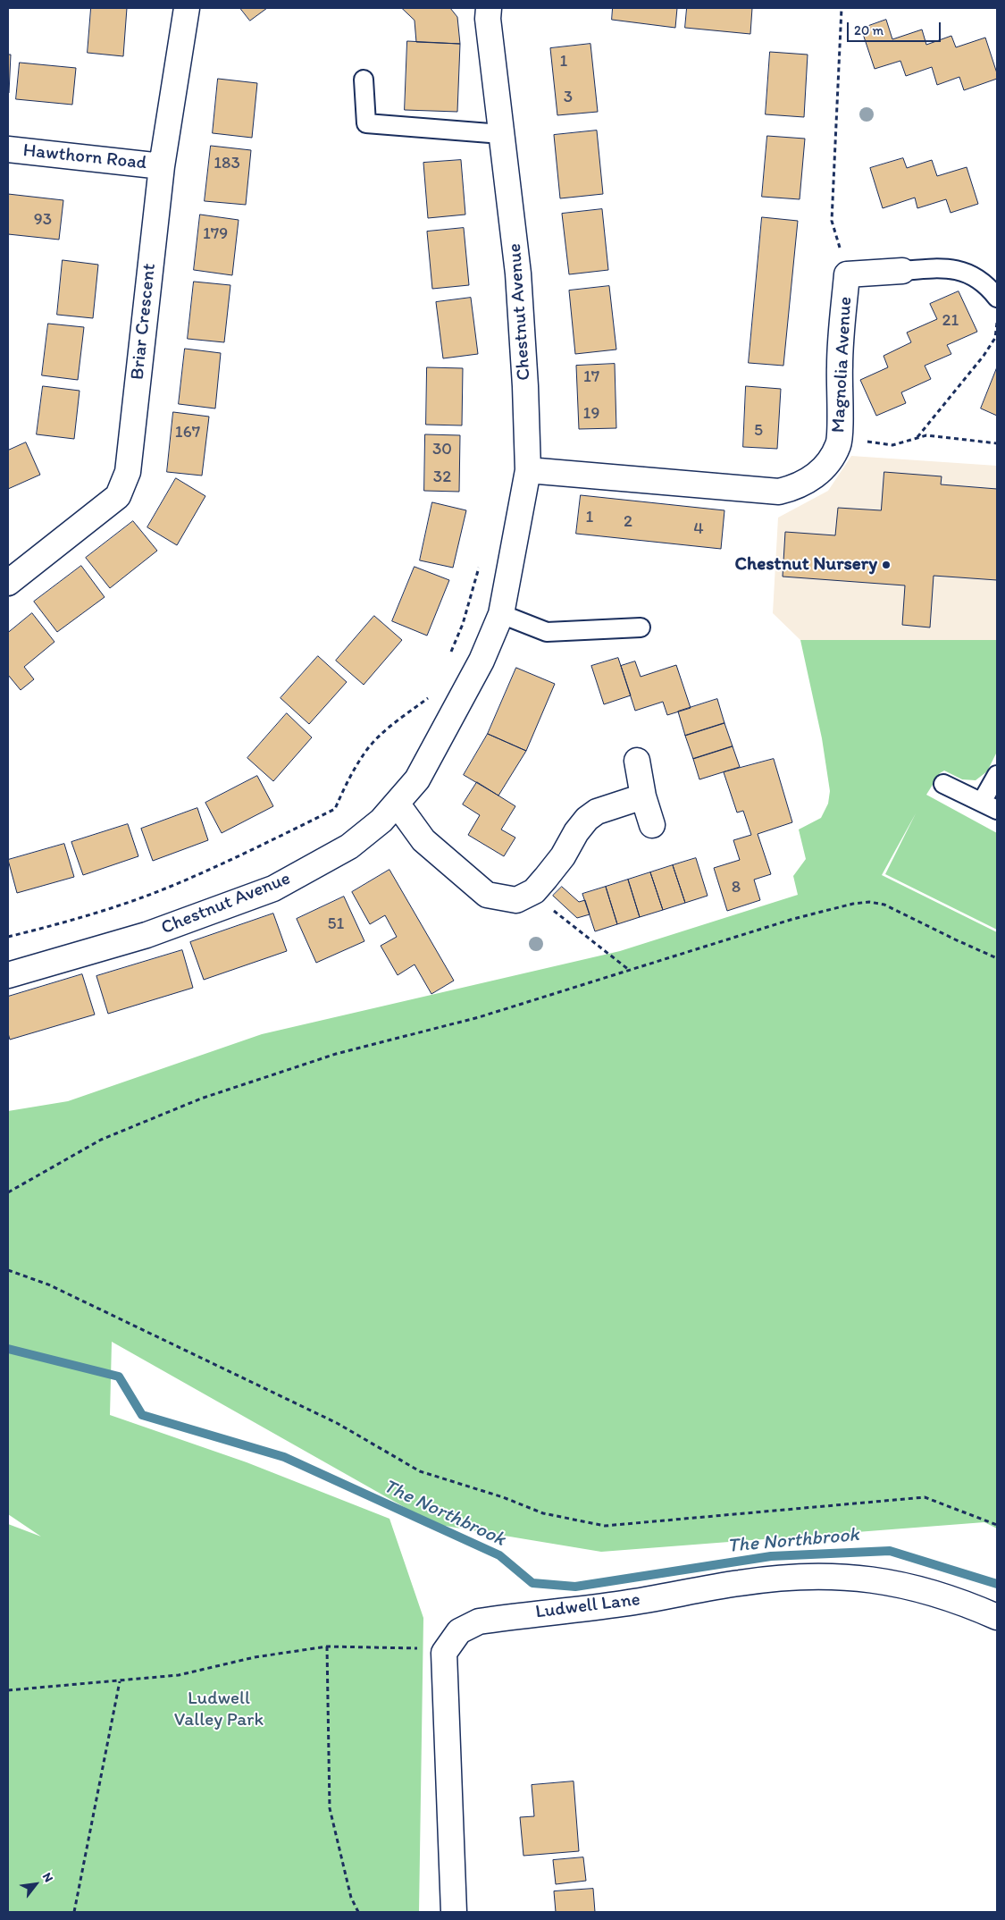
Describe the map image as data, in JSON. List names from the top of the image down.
{
  "streets": {
    "street": [
      "Hawthorn Road",
      "Chestnut Avenue",
      "Briar Crescent",
      "Magnolia Avenue",
      "Ludwell Lane"
    ]
  },
  "crossings": [
    ["Hawthorn Road", "Briar Crescent"],
    ["Chestnut Avenue", "Magnolia Avenue"]
  ],
  "water": ["The Northbrook"],
  "parks": ["Ludwell Valley Park"],
  "places": ["Chestnut Nursery"],
  "house_numbers": [
    "1",
    "3",
    "183",
    "93",
    "179",
    "21",
    "17",
    "19",
    "5",
    "167",
    "30",
    "32",
    "1",
    "2",
    "4",
    "8",
    "51"
  ],
  "scale_bar": "20 m",
  "north": "top right"
}
